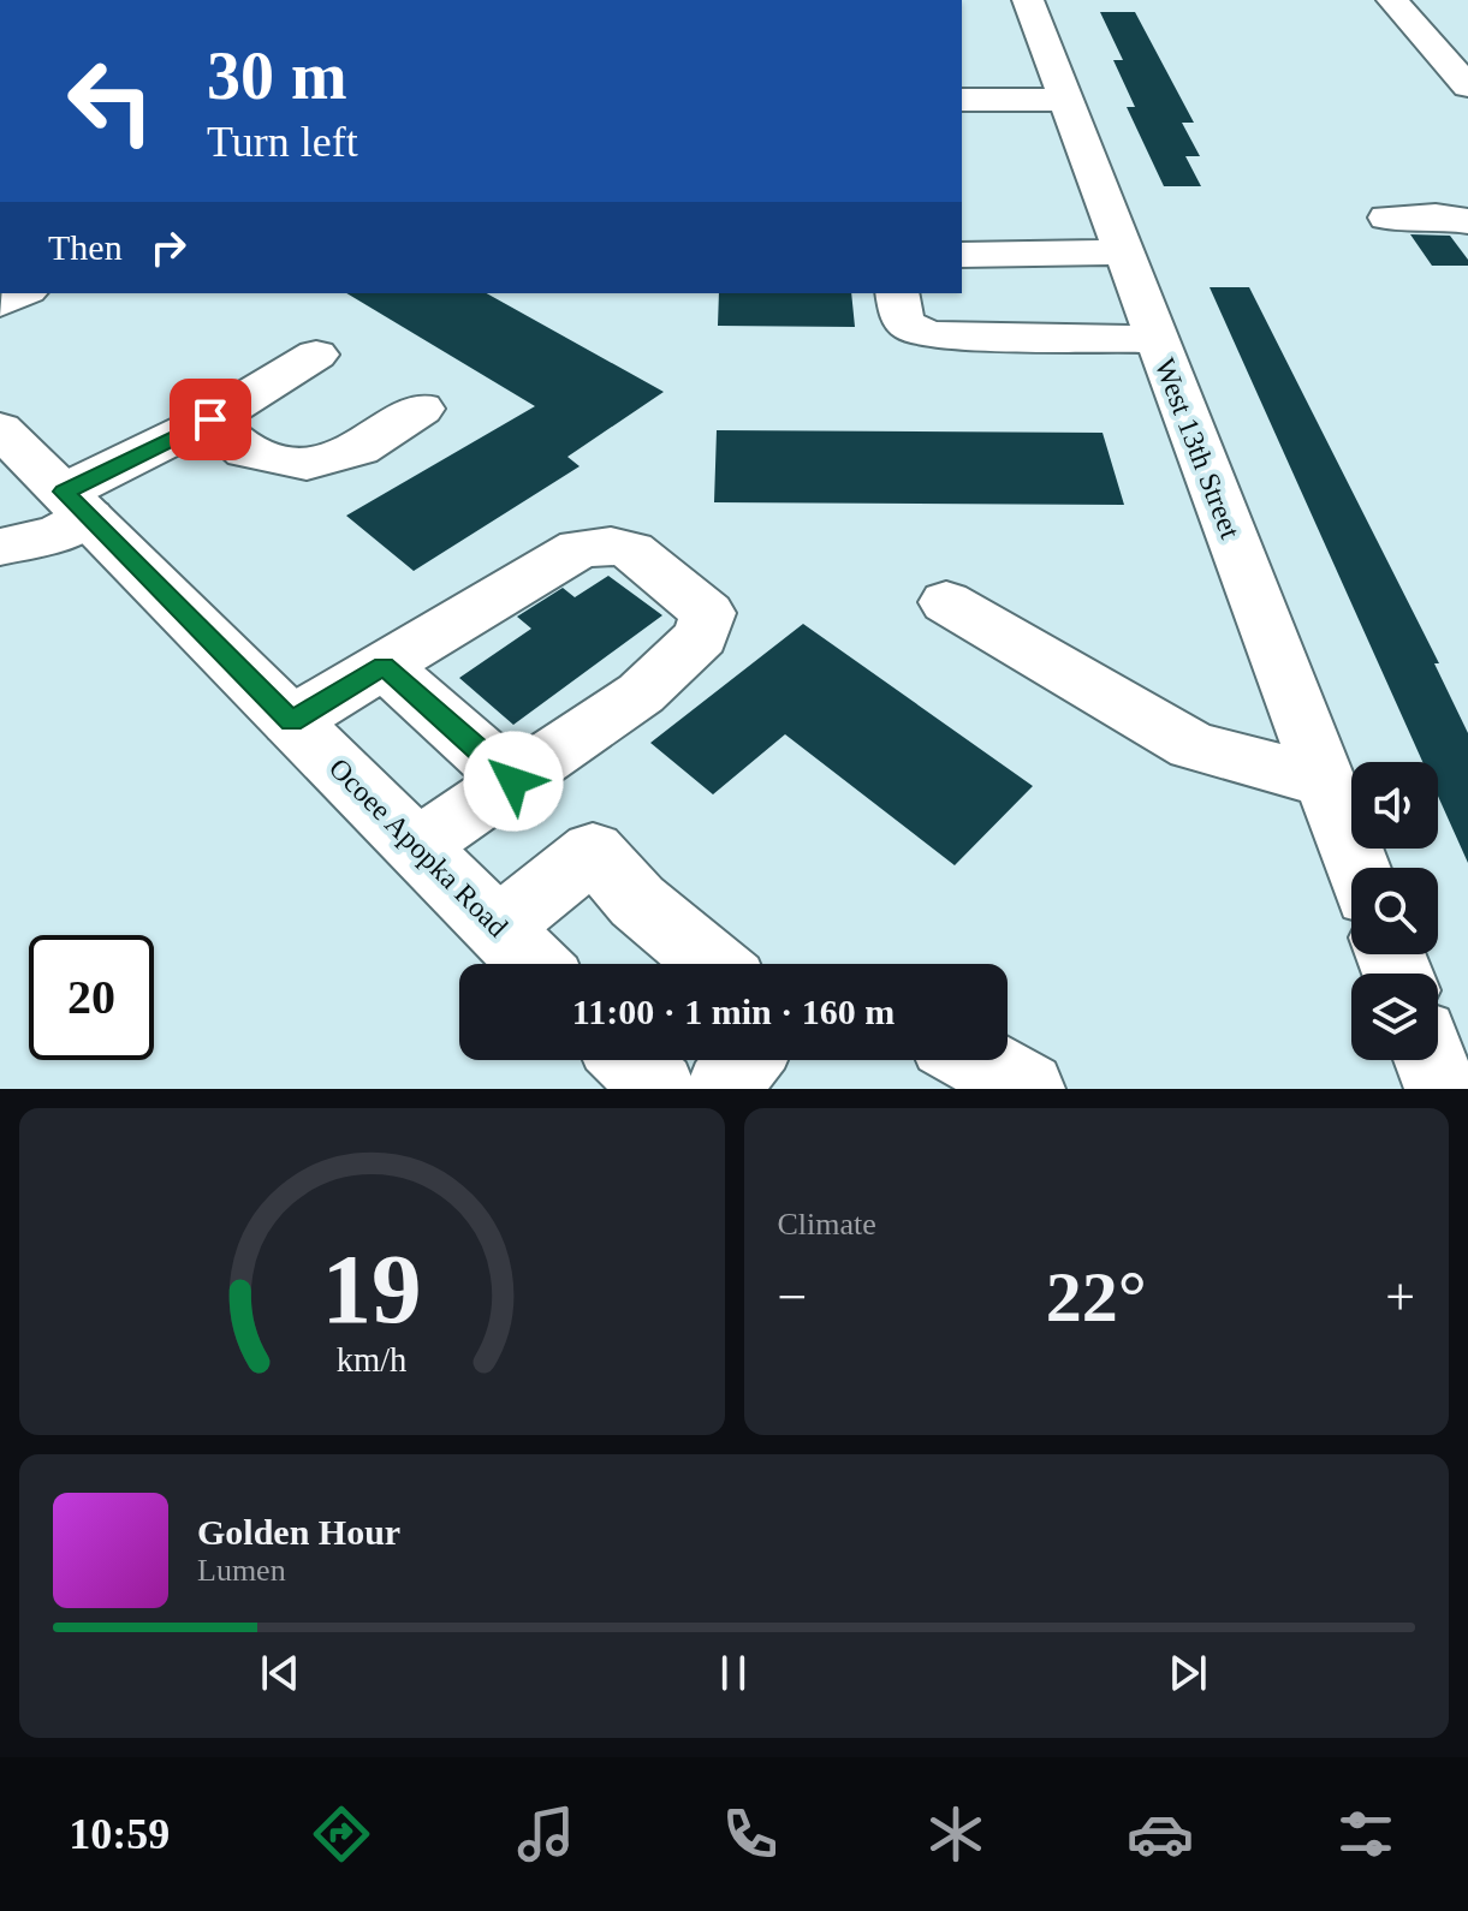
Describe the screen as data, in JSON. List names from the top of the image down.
{
  "streets": {
    "street": ["West 13th Street", "Ocoee Apopka Road"]
  },
  "page": {
    "turn": ["30 m", "Turn left"],
    "then": "Then",
    "limit": "20",
    "trip": "11:00 · 1 min · 160 m",
    "tile": "Climate",
    "heat": ["−", "22°", "+"],
    "song": ["Golden Hour", "Lumen"],
    "tabs": "10:59",
    "gauge": ["19", "km/h"]
  }
}
